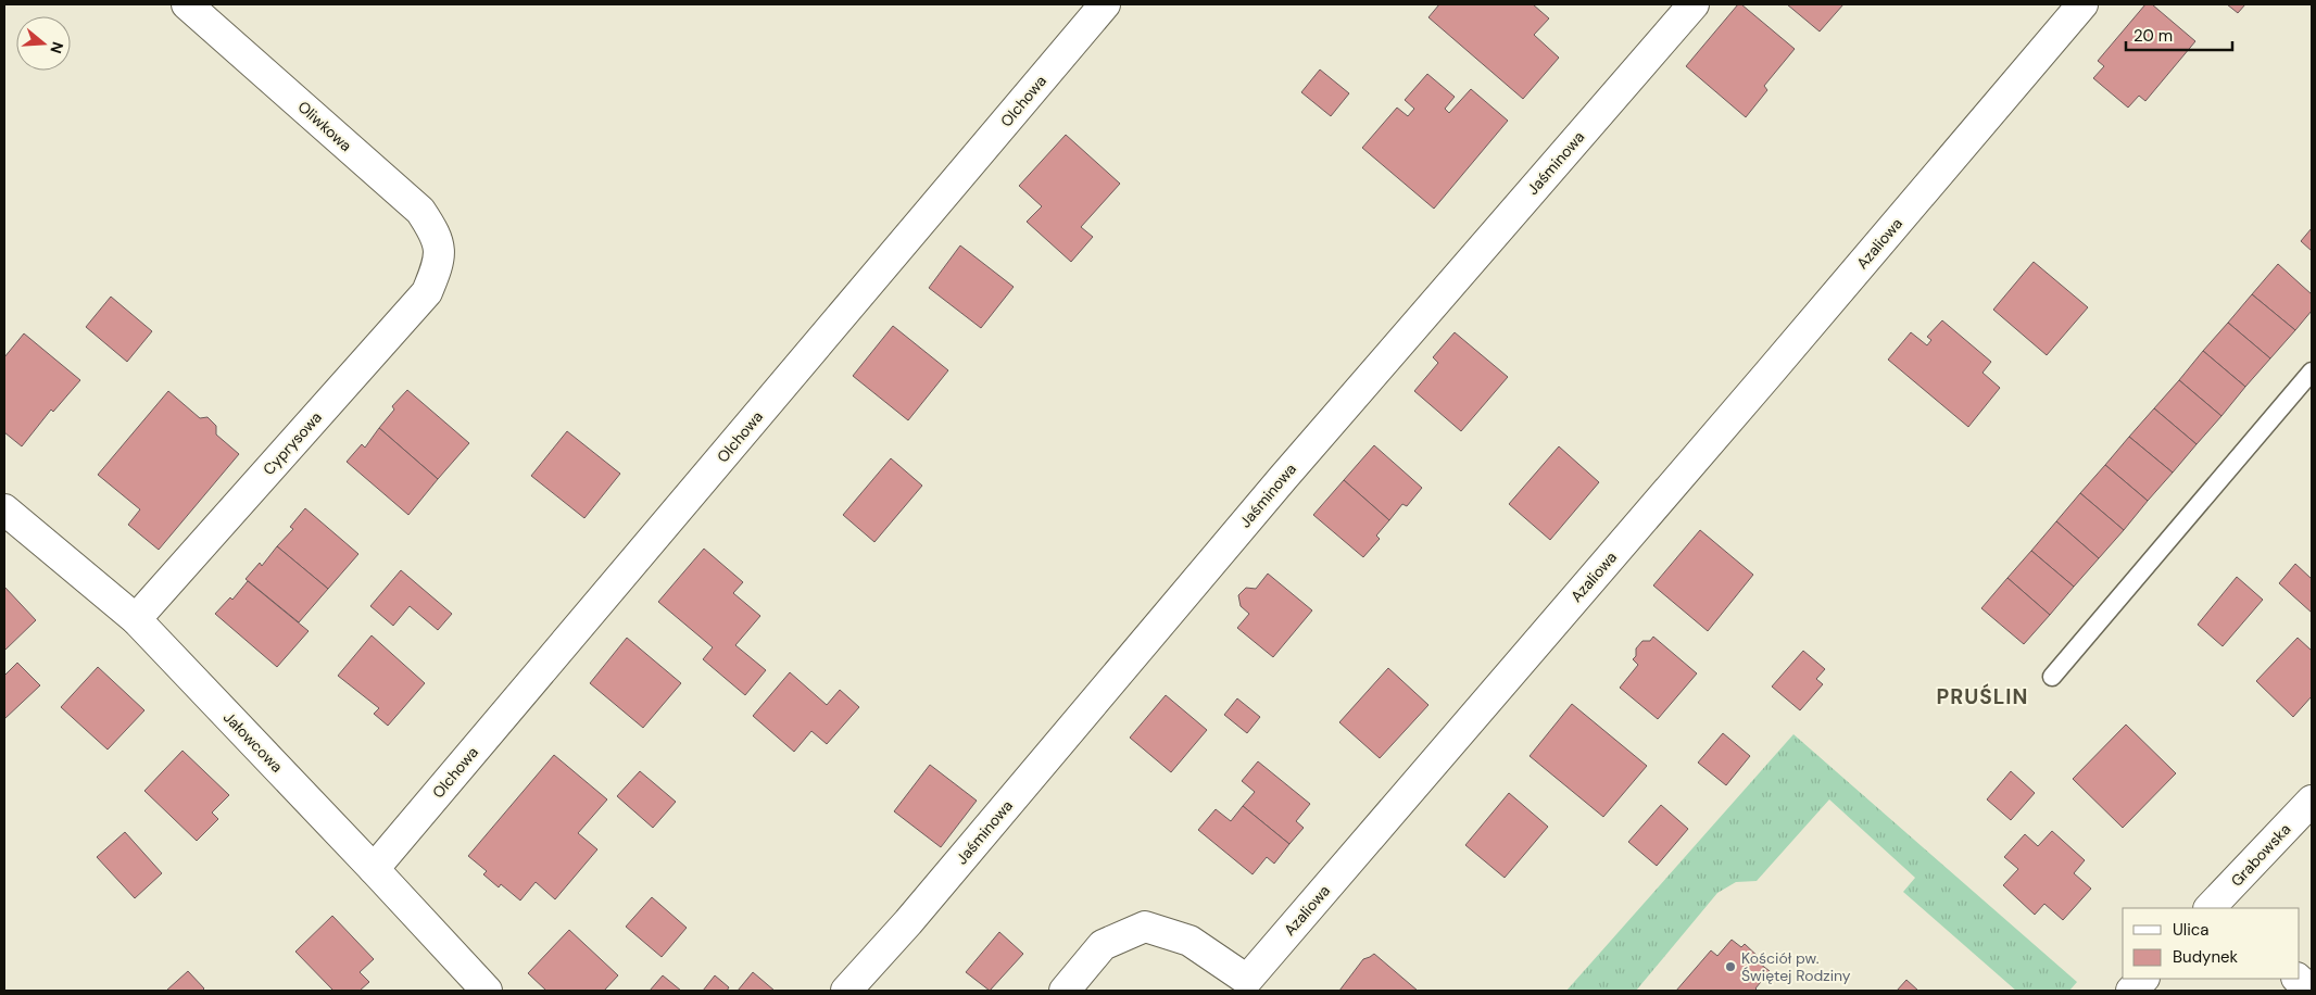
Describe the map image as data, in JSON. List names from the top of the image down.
{
  "streets": {
    "street": [
      "Olchowa",
      "Oliwkowa",
      "Jaśminowa",
      "Azaliowa",
      "Cyprysowa",
      "Jałowcowa",
      "Grabowska"
    ]
  },
  "crossings": [
    ["Olchowa", "Jałowcowa"],
    ["Oliwkowa", "Cyprysowa"],
    ["Cyprysowa", "Jałowcowa"]
  ],
  "districts": ["PRUŚLIN"],
  "places": ["Kościół pw. Świętej Rodziny"],
  "legend": ["Ulica", "Budynek"],
  "scale_bar": "20 m",
  "north": "right"
}
